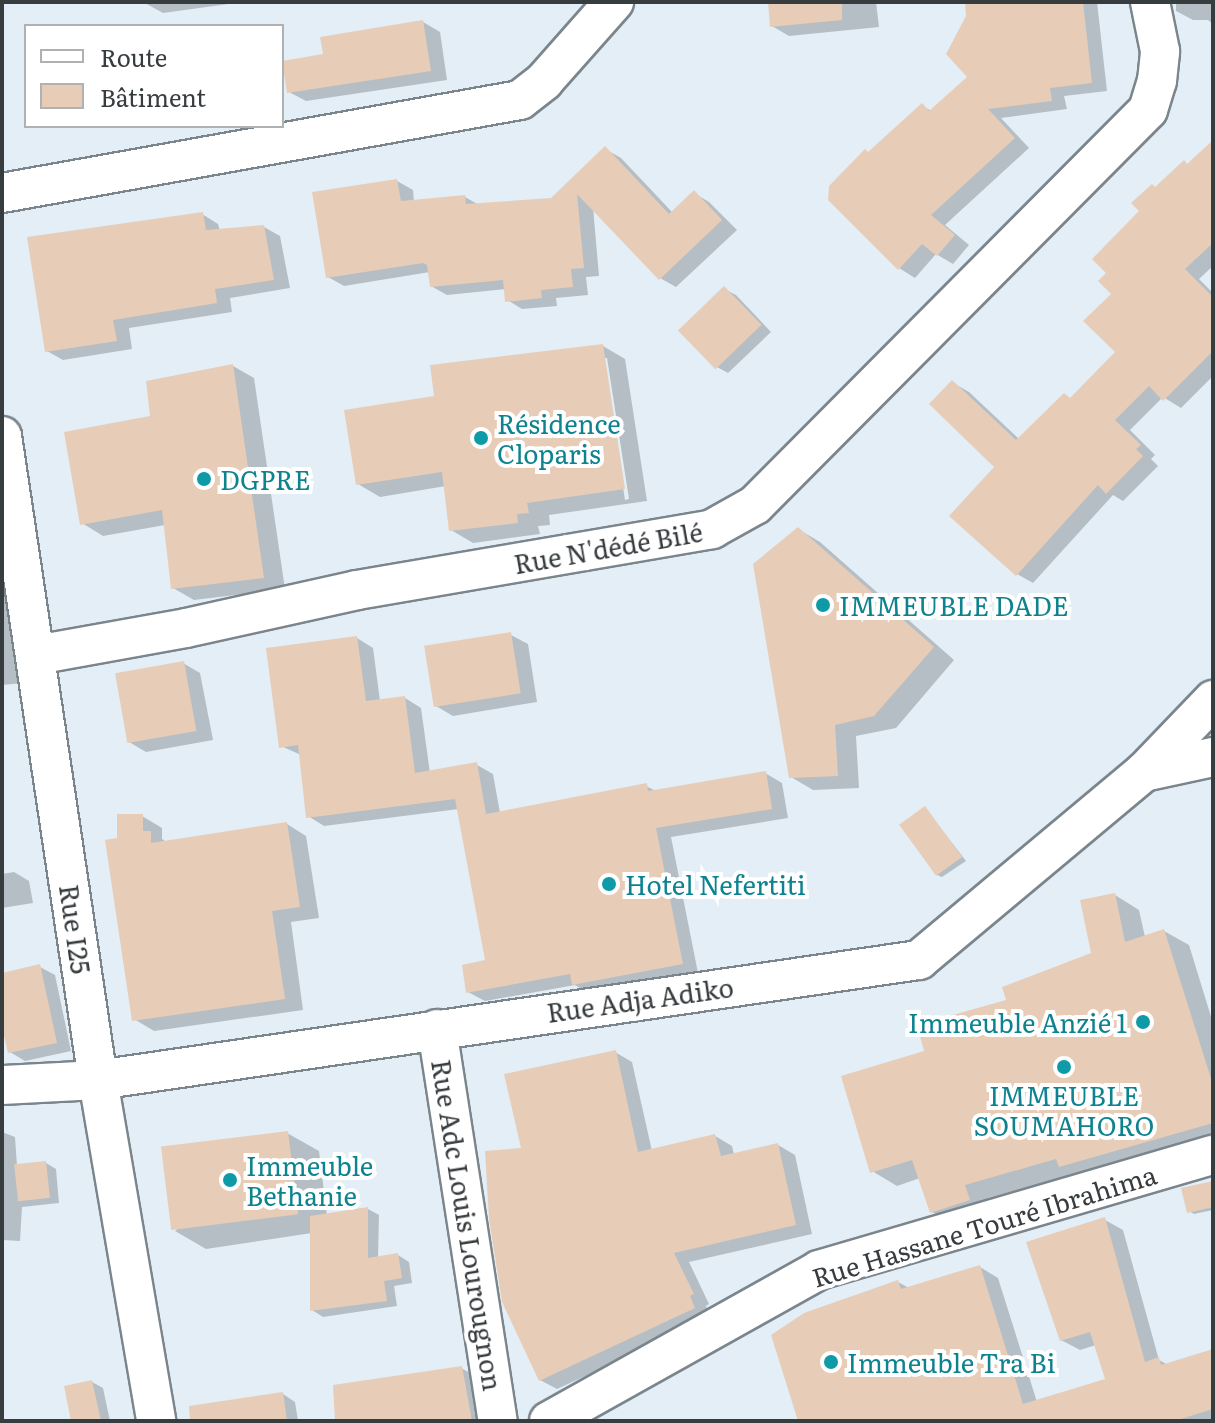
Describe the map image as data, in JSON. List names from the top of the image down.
{
  "streets": {
    "street": [
      "Rue N'dédé Bilé",
      "Rue I25",
      "Rue Adja Adiko",
      "Rue Adc Louis Lourougnon",
      "Rue Hassane Touré Ibrahima"
    ]
  },
  "crossings": [
    ["Rue N'dédé Bilé", "Rue I25"],
    ["Rue I25", "Rue Adja Adiko"],
    ["Rue Adja Adiko", "Rue Adc Louis Lourougnon"]
  ],
  "places": [
    "Résidence Cloparis",
    "DGPRE",
    "IMMEUBLE DADE",
    "Hotel Nefertiti",
    "Immeuble Anzié 1",
    "IMMEUBLE SOUMAHORO",
    "Immeuble Bethanie",
    "Immeuble Tra Bi"
  ],
  "legend": ["Route", "Bâtiment"]
}
